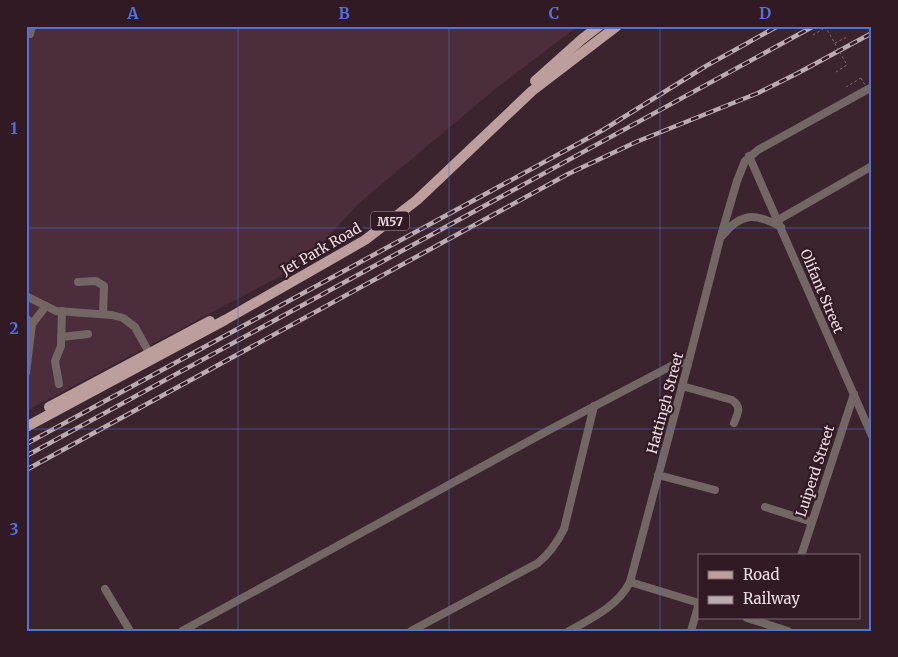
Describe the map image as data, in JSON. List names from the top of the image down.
{
  "streets": {
    "main road": ["M57", "Jet Park Road"],
    "street": ["Olifant Street", "Hattingh Street", "Luiperd Street"]
  },
  "crossings": [
    ["Olifant Street", "Hattingh Street"],
    ["Olifant Street", "Luiperd Street"]
  ],
  "legend": ["Road", "Railway"],
  "grid": {
    "columns": [
      "A",
      "B",
      "C",
      "D"
    ],
    "rows": ["1", "2", "3"]
  }
}
